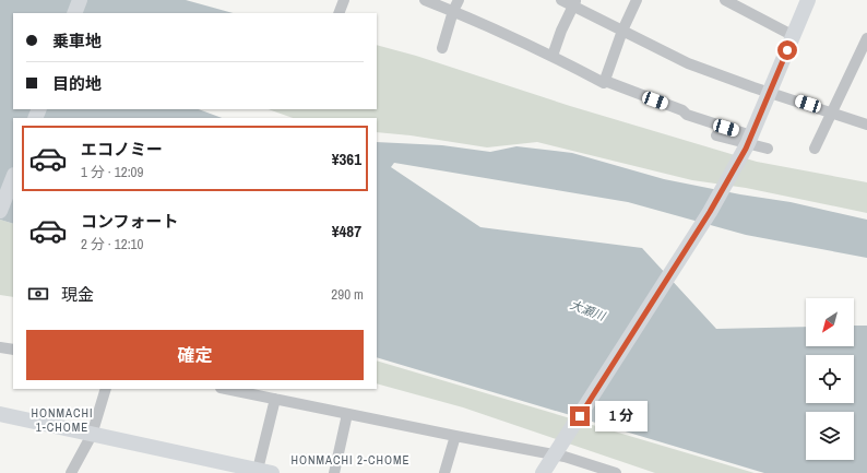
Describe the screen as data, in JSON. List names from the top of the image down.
{
  "districts": ["HONMACHI 1-CHOME", "HONMACHI 2-CHOME"],
  "water": ["大瀬川"],
  "north": "bottom left",
  "page": {
    "banner": ["乗車地", "目的地"],
    "list": [
      {
        "name": "エコノミー",
        "note": "1 分 · 12:09",
        "value": "¥361"
      },
      {
        "name": "コンフォート",
        "note": "2 分 · 12:10",
        "value": "¥487"
      }
    ],
    "pay": ["現金", "290 m"],
    "buttons": "確定",
    "bubble": "1 分"
  }
}
